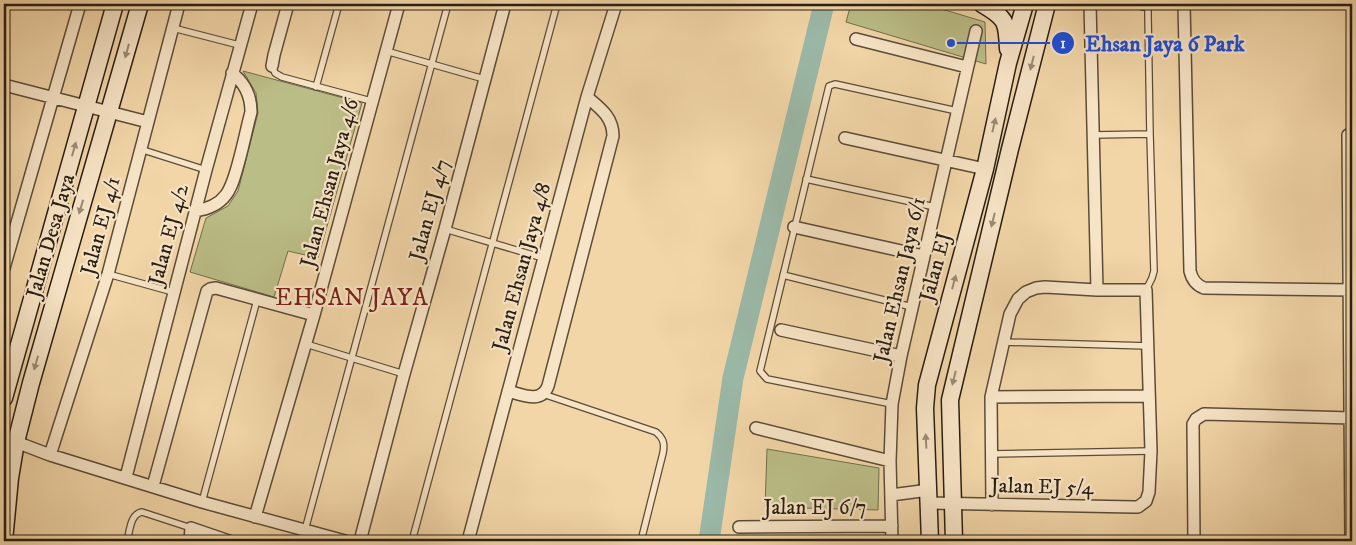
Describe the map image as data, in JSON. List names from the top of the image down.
{
  "streets": {
    "main road": ["Jalan Desa Jaya", "Jalan EJ"],
    "street": [
      "Jalan Ehsan Jaya 4/6",
      "Jalan EJ 4/7",
      "Jalan EJ 4/1",
      "Jalan EJ 4/2",
      "Jalan Ehsan Jaya 4/8",
      "Jalan Ehsan Jaya 6/1",
      "Jalan EJ 5/4",
      "Jalan EJ 6/7"
    ]
  },
  "crossings": [
    ["Jalan EJ", "Jalan EJ 5/4"],
    ["Jalan Ehsan Jaya 6/1", "Jalan EJ 5/4"],
    ["Jalan Ehsan Jaya 6/1", "Jalan EJ 6/7"]
  ],
  "districts": ["EHSAN JAYA"],
  "places": ["Ehsan Jaya 6 Park"]
}
